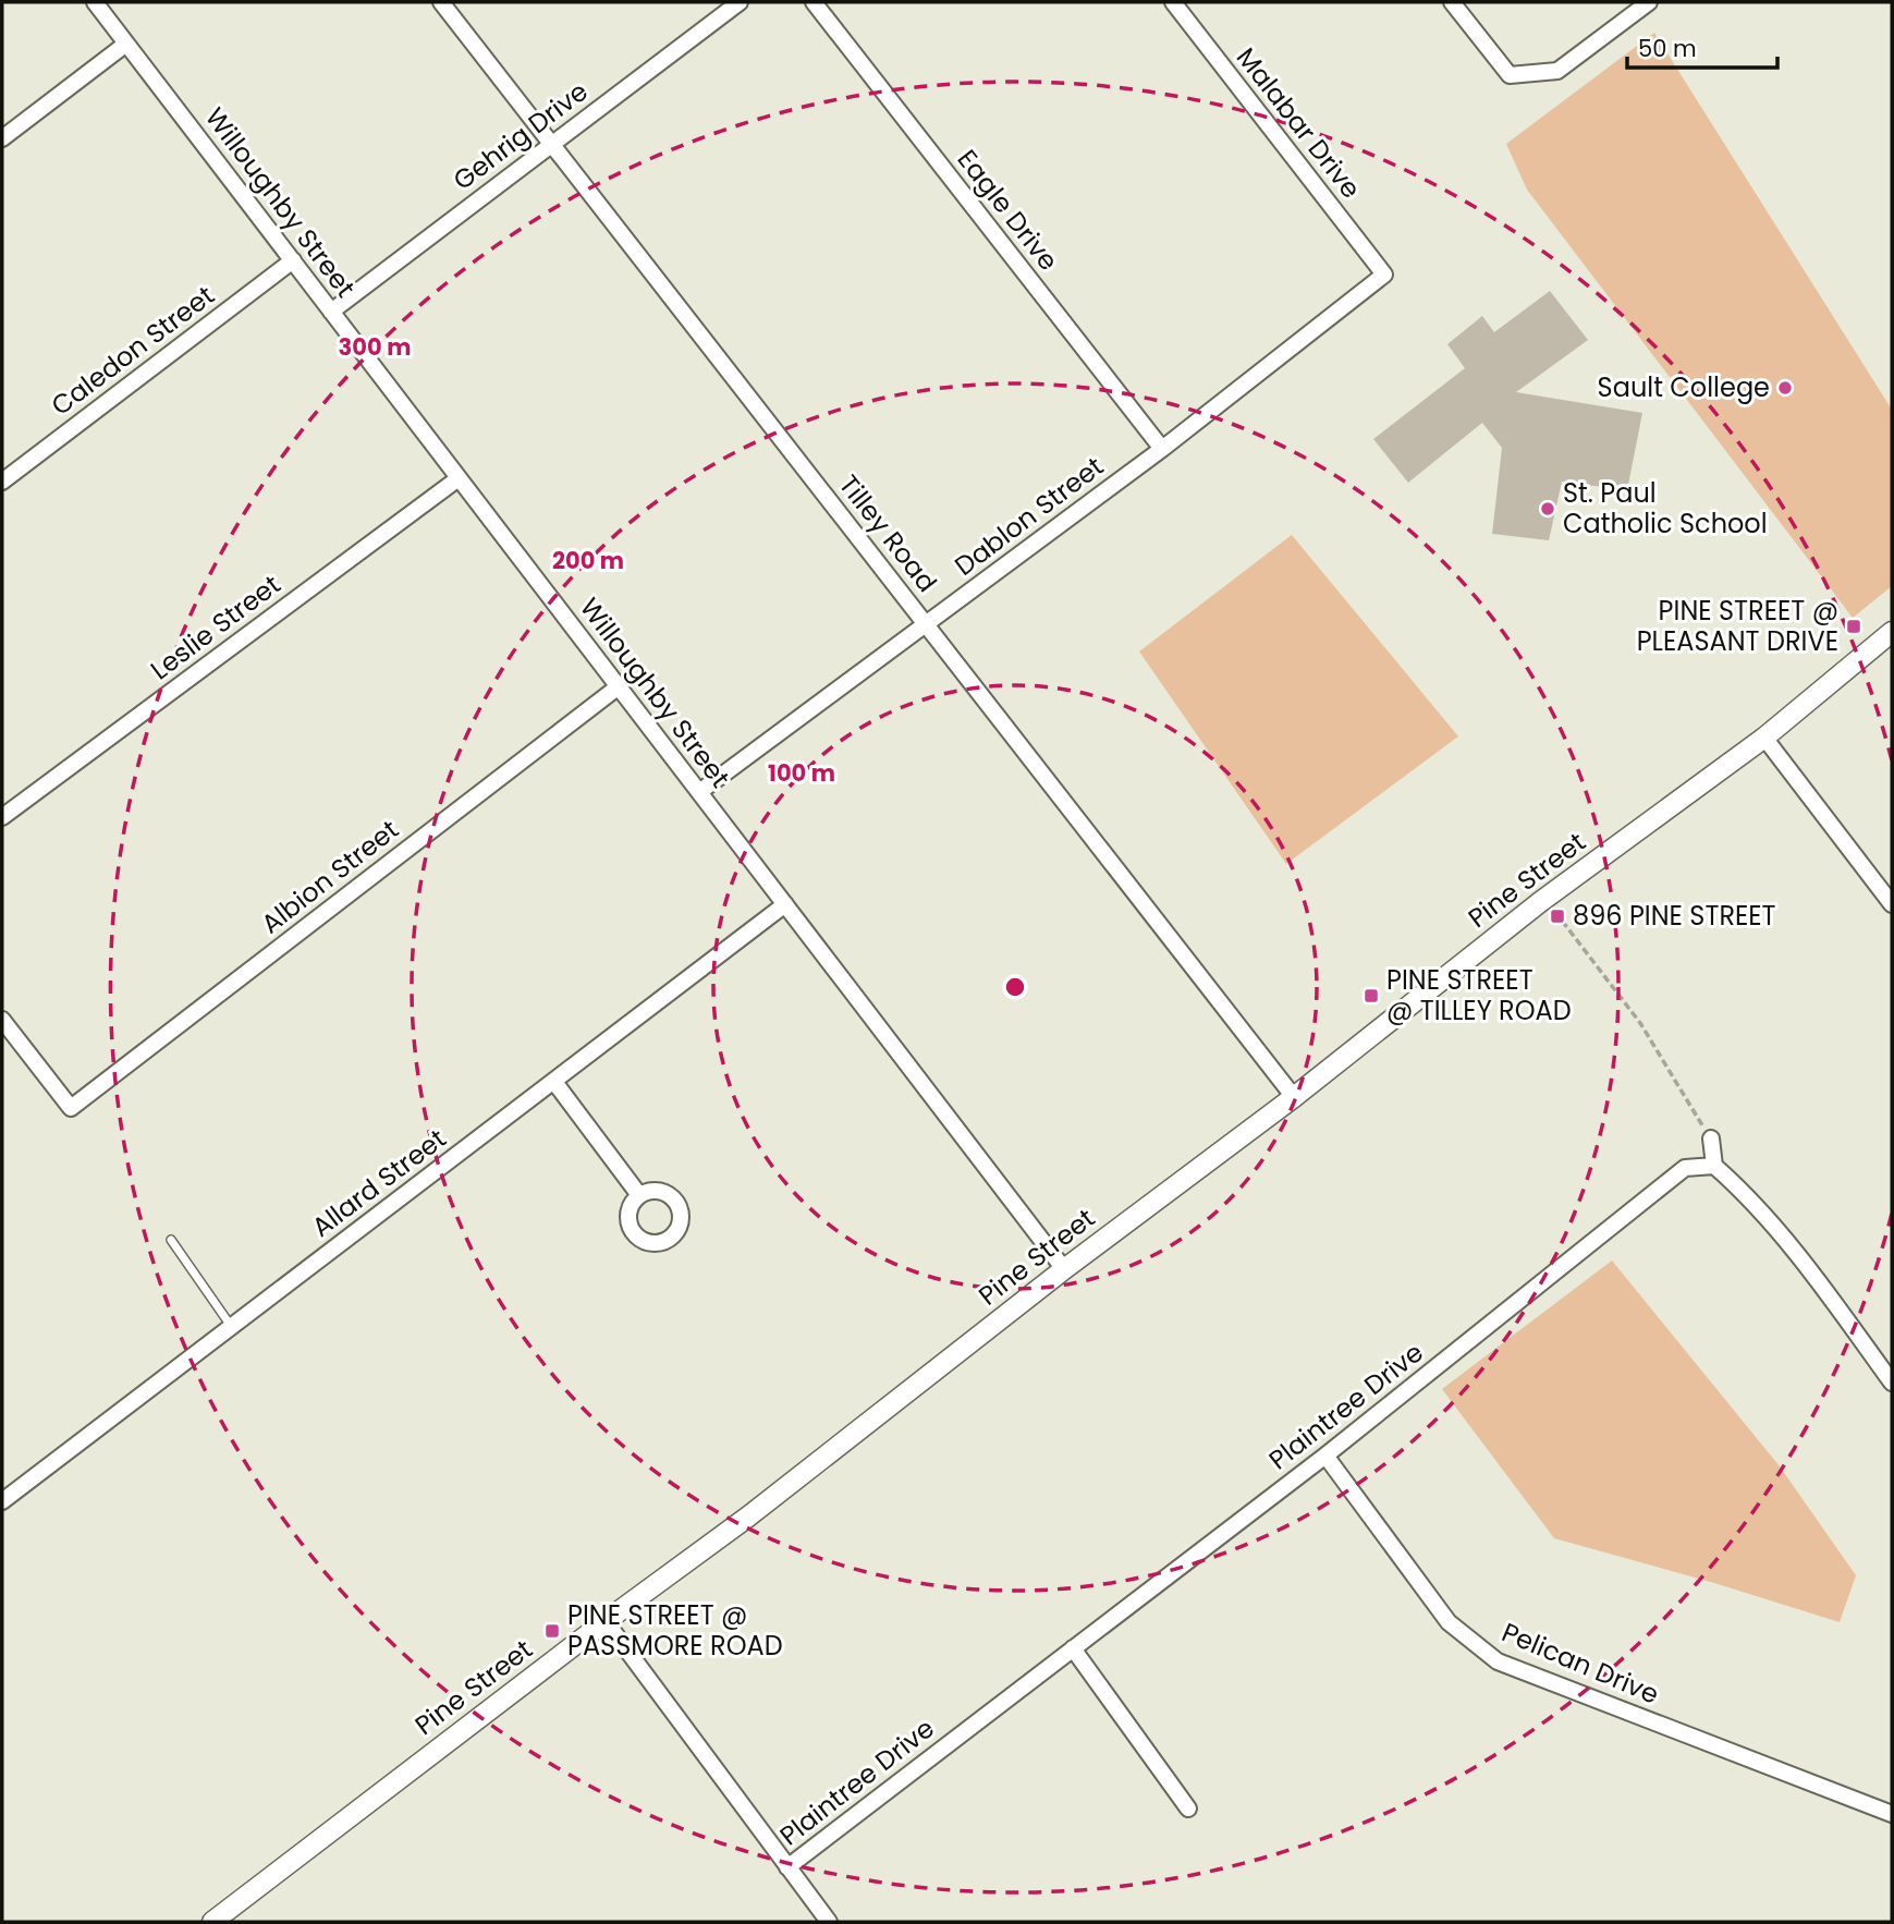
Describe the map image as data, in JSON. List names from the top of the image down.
{
  "streets": {
    "street": [
      "Malabar Drive",
      "Gehrig Drive",
      "Willoughby Street",
      "Eagle Drive",
      "Caledon Street",
      "Dablon Street",
      "Tilley Road",
      "Leslie Street",
      "Albion Street",
      "Pine Street",
      "Allard Street",
      "Plaintree Drive",
      "Pelican Drive"
    ]
  },
  "crossings": [
    ["Malabar Drive", "Dablon Street"],
    ["Gehrig Drive", "Willoughby Street"],
    ["Gehrig Drive", "Tilley Road"],
    ["Willoughby Street", "Caledon Street"],
    ["Willoughby Street", "Dablon Street"],
    ["Willoughby Street", "Leslie Street"],
    ["Willoughby Street", "Albion Street"],
    ["Willoughby Street", "Pine Street"],
    ["Willoughby Street", "Allard Street"],
    ["Eagle Drive", "Dablon Street"],
    ["Dablon Street", "Tilley Road"],
    ["Tilley Road", "Pine Street"],
    ["Plaintree Drive", "Pelican Drive"]
  ],
  "places": {
    "other": ["Sault College", "St. Paul Catholic School"],
    "transit": [
      "PINE STREET @ PLEASANT DRIVE",
      "896 PINE STREET",
      "PINE STREET @ TILLEY ROAD",
      "PINE STREET @ PASSMORE ROAD"
    ]
  },
  "scale_bar": "50 m",
  "rings": ["300 m", "200 m", "100 m"]
}
